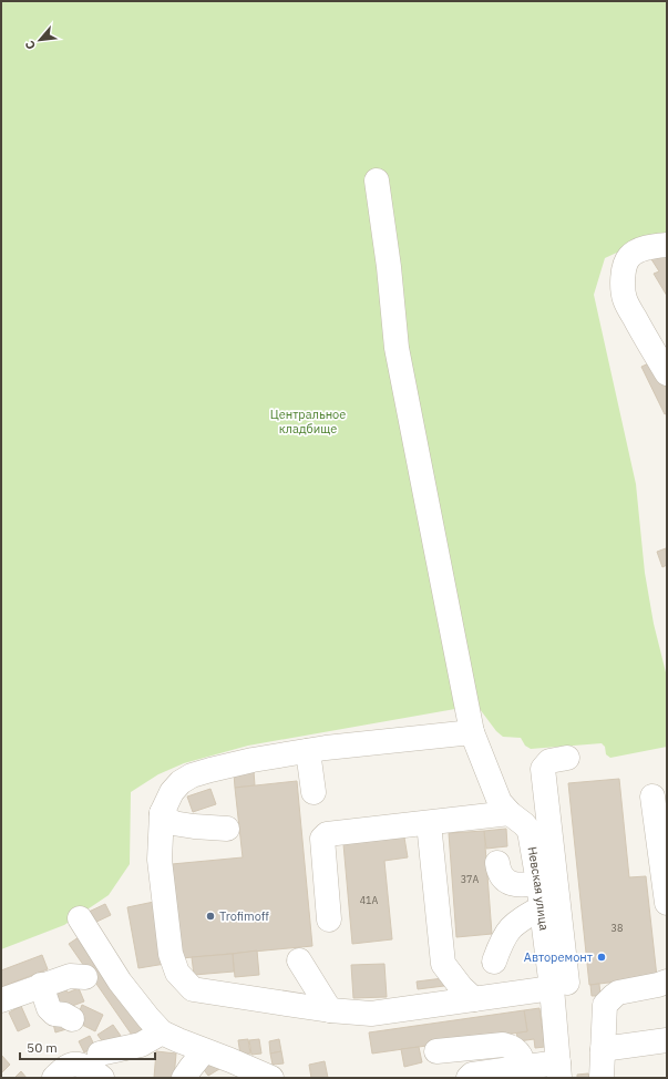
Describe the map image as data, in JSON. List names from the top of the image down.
{
  "streets": {
    "street": ["Невская улица"]
  },
  "parks": ["Центральное кладбище"],
  "places": ["Trofimoff", "Авторемонт"],
  "house_numbers": ["37А", "41А", "38"],
  "scale_bar": "50 m",
  "north": "bottom left"
}
